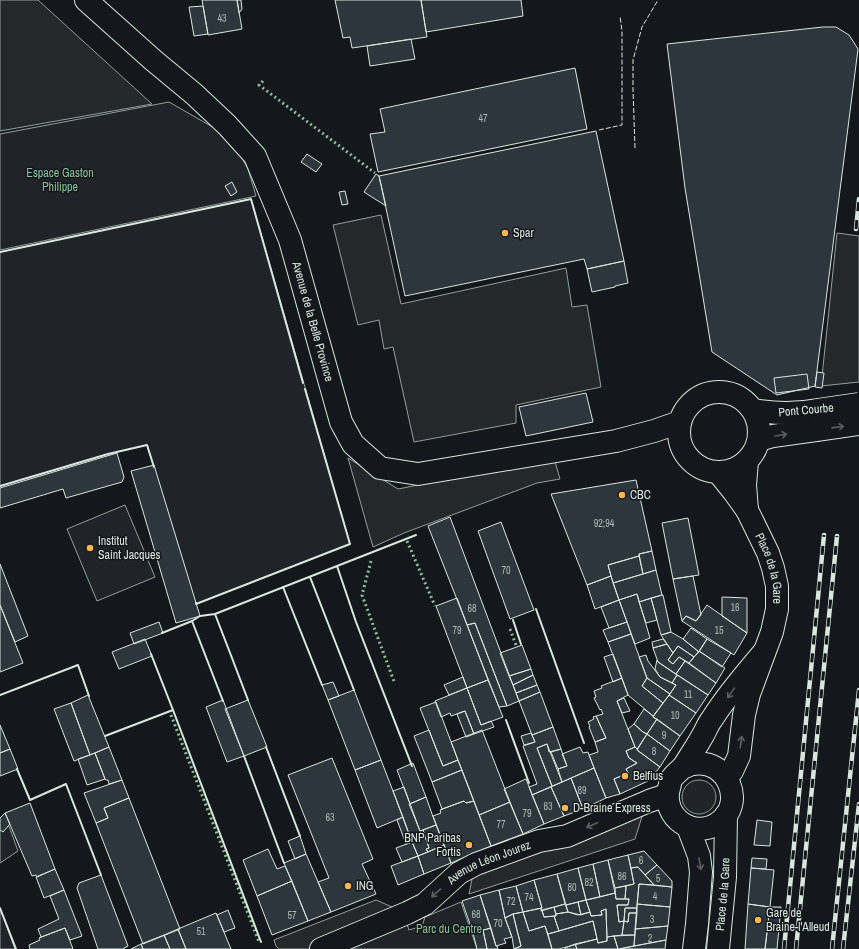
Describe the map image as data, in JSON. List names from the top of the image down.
{
  "streets": {
    "main road": [
      "Avenue de la Belle Province",
      "Pont Courbe",
      "Place de la Gare",
      "Avenue Léon Jourez"
    ]
  },
  "crossings": [
    ["Avenue de la Belle Province", "Pont Courbe"],
    ["Avenue de la Belle Province", "Place de la Gare"],
    ["Pont Courbe", "Place de la Gare"],
    ["Place de la Gare", "Avenue Léon Jourez"]
  ],
  "one_way": ["Avenue Léon Jourez"],
  "parks": ["Espace Gaston Philippe", "Parc du Centre"],
  "places": [
    "Spar",
    "CBC",
    "Institut Saint Jacques",
    "Belfius",
    "D-Braine Express",
    "BNP Paribas Fortis",
    "ING",
    "Gare de Braine-l'Alleud"
  ],
  "house_numbers": [
    "43",
    "47",
    "92;94",
    "70",
    "16",
    "68",
    "79",
    "15",
    "11",
    "10",
    "9",
    "8",
    "89",
    "83",
    "79",
    "63",
    "77",
    "6",
    "86",
    "5",
    "82",
    "80",
    "4",
    "74",
    "72",
    "68",
    "57",
    "3",
    "70",
    "51",
    "2"
  ]
}
